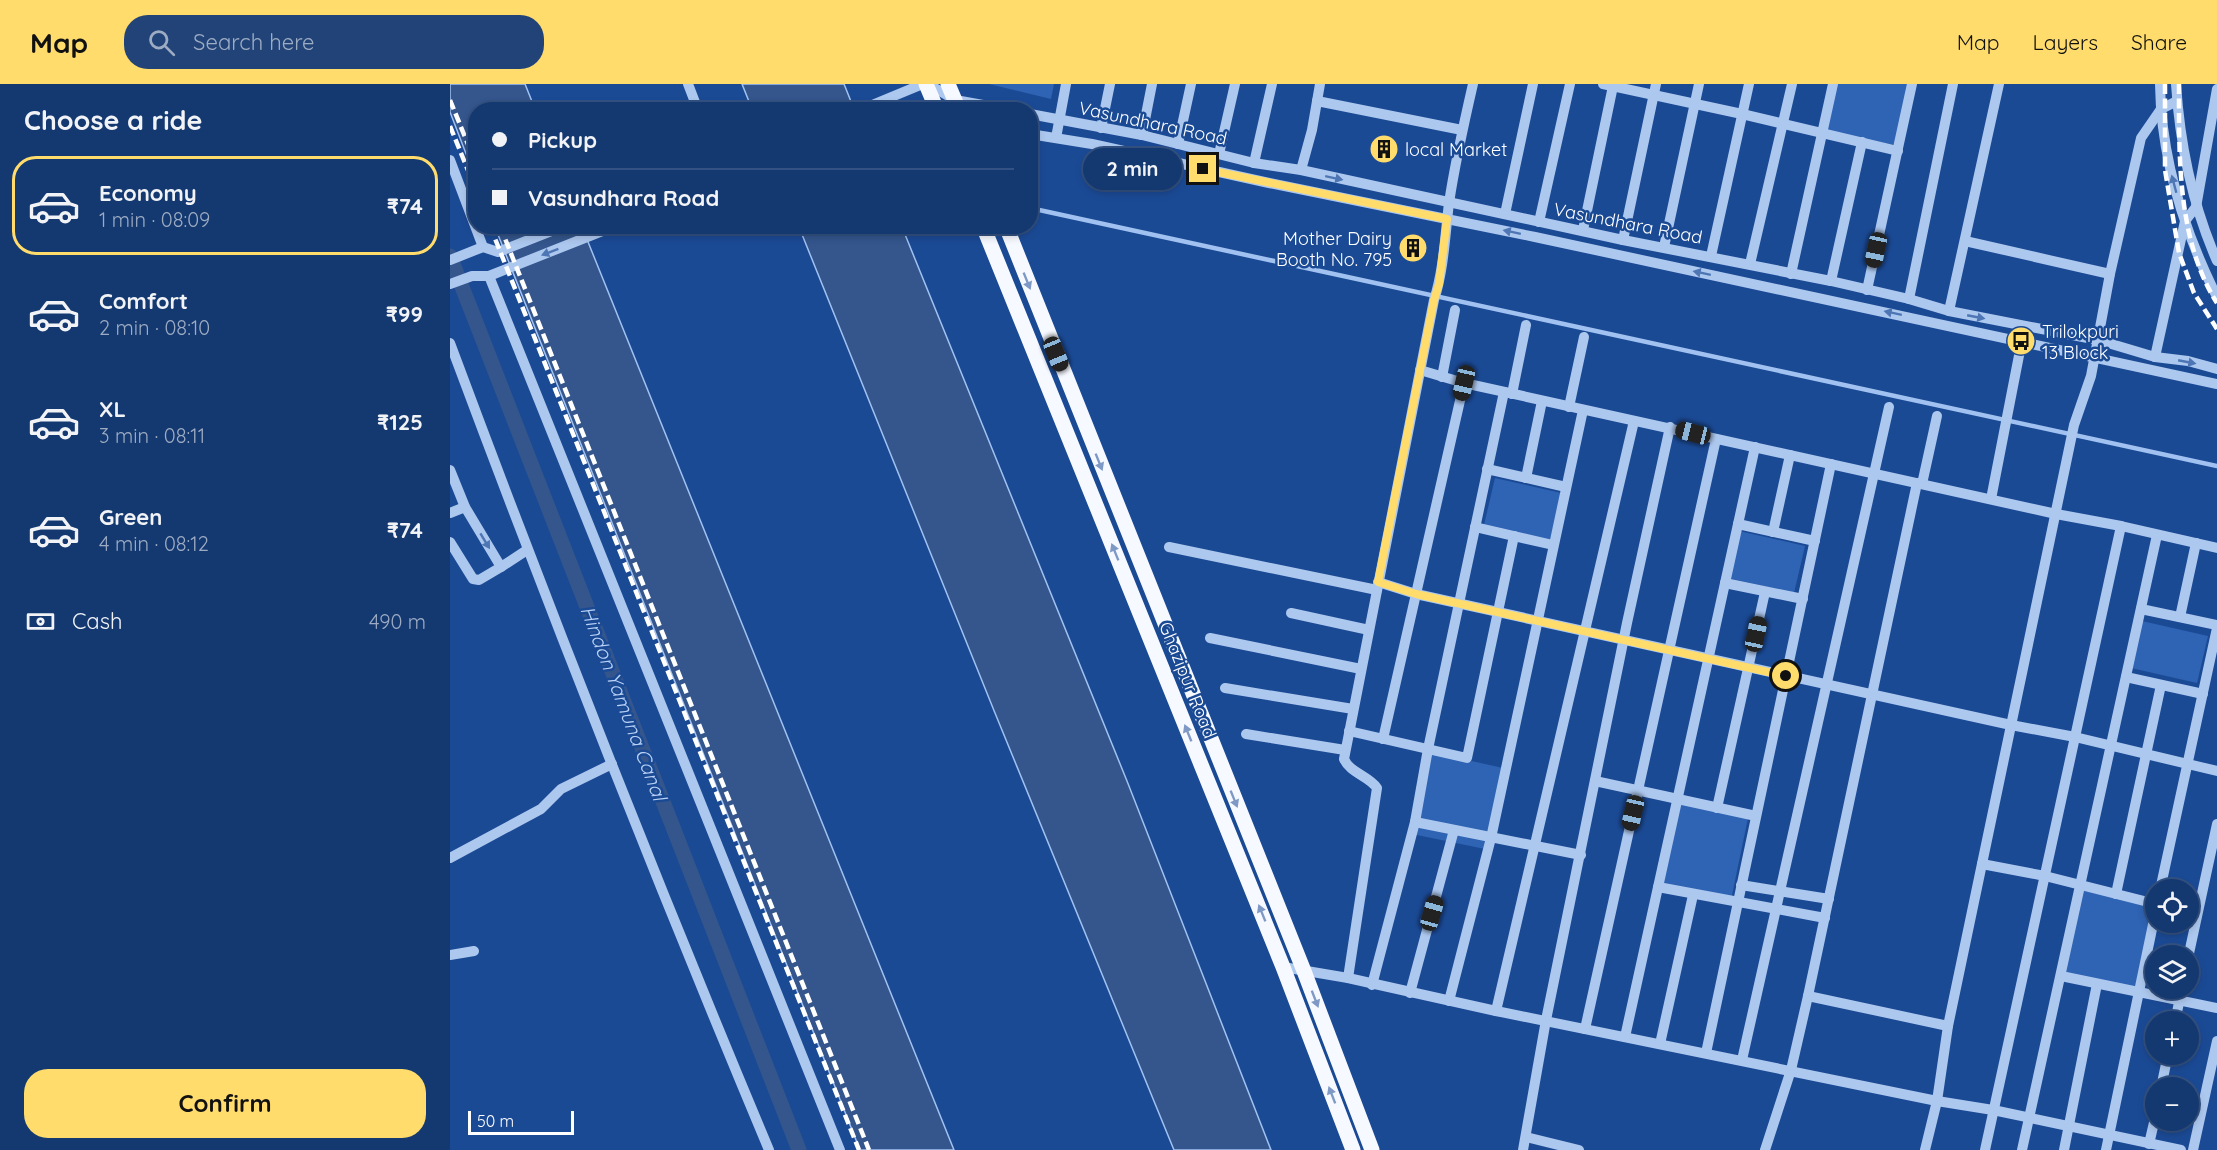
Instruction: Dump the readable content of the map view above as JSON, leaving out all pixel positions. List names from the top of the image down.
{
  "streets": {
    "main road": ["Ghazipur Road"],
    "street": ["Vasundhara Road"]
  },
  "water": ["Hindon Yamuna Canal"],
  "places": {
    "building": ["local Market", "Mother Dairy Booth No. 795"],
    "bus stop": ["Trilokpuri 13 Block"]
  },
  "scale_bar": "50 m",
  "page": {
    "header": "Map",
    "search": "Search here",
    "nav": ["Map", "Layers", "Share"],
    "heading": "Choose a ride",
    "banner": ["Pickup", "Vasundhara Road"],
    "bubble": "2 min",
    "list": [
      {
        "name": "Economy",
        "note": "1 min · 08:09",
        "value": "₹74"
      },
      {
        "name": "Comfort",
        "note": "2 min · 08:10",
        "value": "₹99"
      },
      {
        "name": "XL",
        "note": "3 min · 08:11",
        "value": "₹125"
      },
      {
        "name": "Green",
        "note": "4 min · 08:12",
        "value": "₹74"
      }
    ],
    "pay": ["Cash", "490 m"],
    "map_buttons": ["+", "−"],
    "buttons": "Confirm",
    "scale": "50 m"
  }
}
